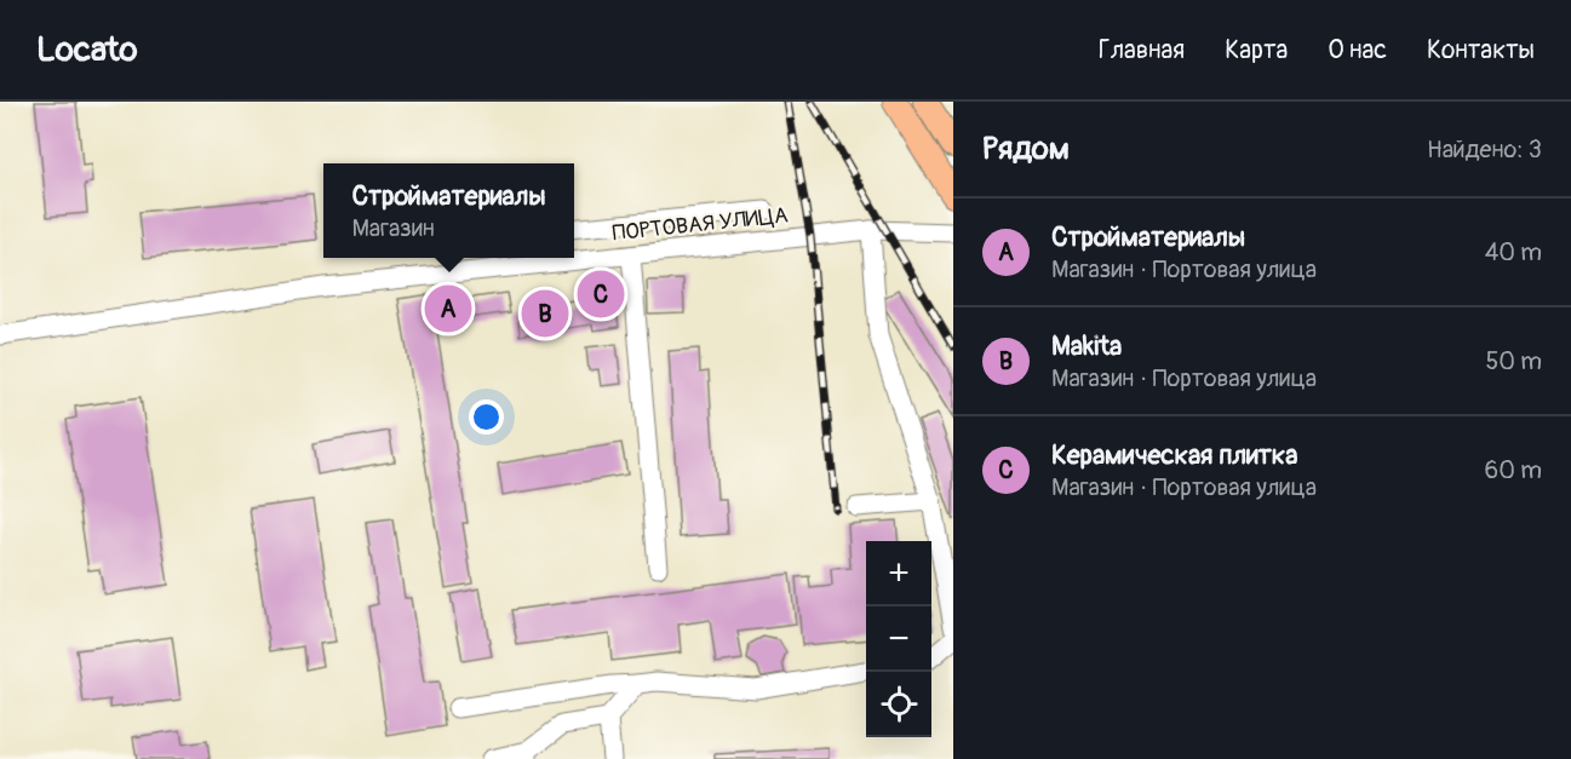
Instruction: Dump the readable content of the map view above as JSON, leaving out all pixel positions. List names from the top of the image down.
{
  "streets": {
    "street": ["ПОРТОВАЯ УЛИЦА"]
  },
  "page": {
    "header": "Locato",
    "nav": [
      "Главная",
      "Карта",
      "О нас",
      "Контакты"
    ],
    "heading": ["Рядом", "Найдено: 3"],
    "popup": ["Стройматериалы", "Магазин"],
    "list": [
      {
        "mark": "A",
        "name": "Стройматериалы",
        "note": "Магазин · Портовая улица",
        "value": "40 m"
      },
      {
        "mark": "B",
        "name": "Makita",
        "note": "Магазин · Портовая улица",
        "value": "50 m"
      },
      {
        "mark": "C",
        "name": "Керамическая плитка",
        "note": "Магазин · Портовая улица",
        "value": "60 m"
      }
    ],
    "pins": ["C", "A", "B"],
    "map_buttons": ["+", "−"]
  }
}
